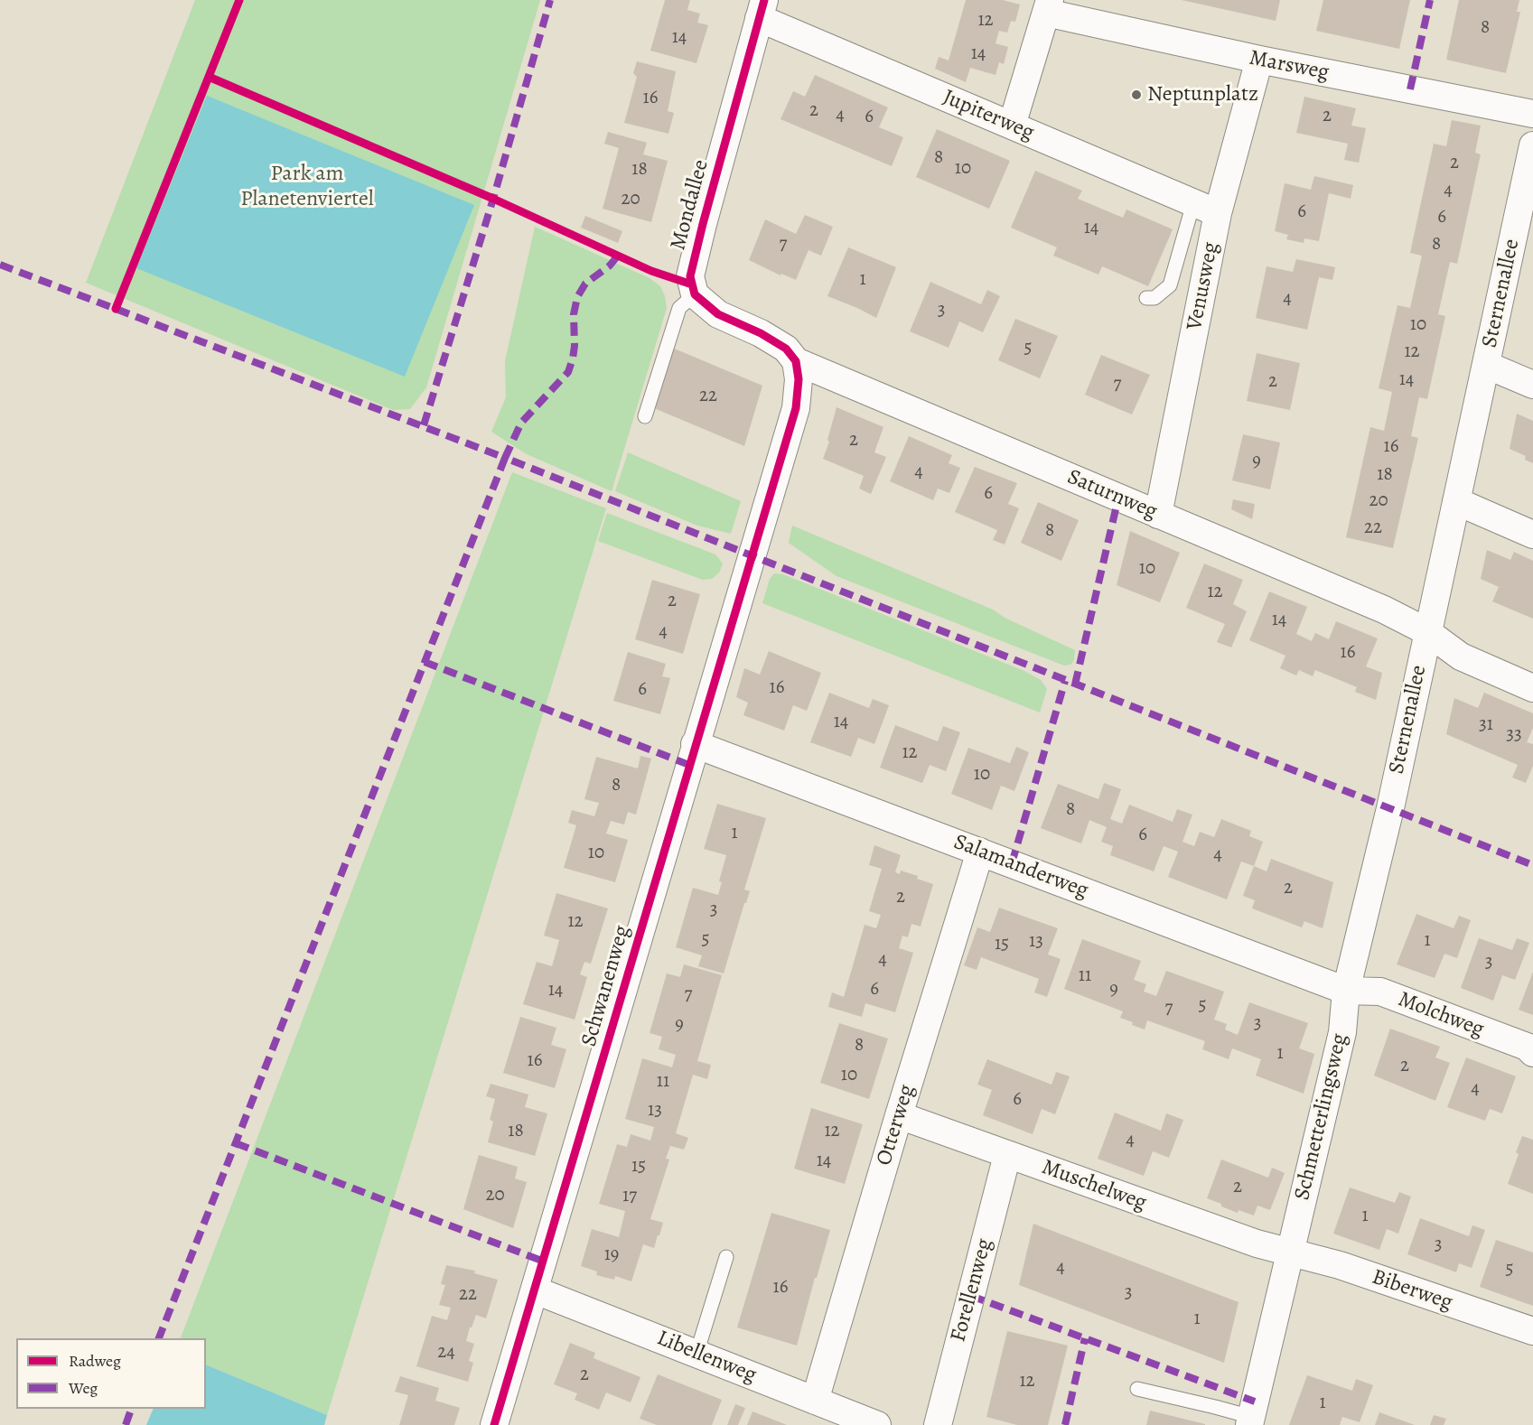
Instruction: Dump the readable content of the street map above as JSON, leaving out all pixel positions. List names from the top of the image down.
{
  "streets": {
    "street": [
      "Marsweg",
      "Jupiterweg",
      "Mondallee",
      "Venusweg",
      "Sternenallee",
      "Saturnweg",
      "Salamanderweg",
      "Schwanenweg",
      "Molchweg",
      "Schmetterlingsweg",
      "Otterweg",
      "Muschelweg",
      "Forellenweg",
      "Biberweg",
      "Libellenweg"
    ]
  },
  "crossings": [
    ["Marsweg", "Venusweg"],
    ["Jupiterweg", "Mondallee"],
    ["Jupiterweg", "Venusweg"],
    ["Venusweg", "Saturnweg"],
    ["Sternenallee", "Saturnweg"],
    ["Sternenallee", "Schmetterlingsweg"],
    ["Saturnweg", "Schwanenweg"],
    ["Salamanderweg", "Schwanenweg"],
    ["Salamanderweg", "Molchweg"],
    ["Salamanderweg", "Schmetterlingsweg"],
    ["Salamanderweg", "Otterweg"],
    ["Schwanenweg", "Libellenweg"],
    ["Molchweg", "Schmetterlingsweg"],
    ["Schmetterlingsweg", "Muschelweg"],
    ["Schmetterlingsweg", "Biberweg"],
    ["Otterweg", "Muschelweg"],
    ["Otterweg", "Libellenweg"],
    ["Muschelweg", "Forellenweg"],
    ["Muschelweg", "Biberweg"]
  ],
  "parks": ["Park am Planetenviertel"],
  "places": ["Neptunplatz"],
  "house_numbers": [
    "12",
    "8",
    "14",
    "14",
    "16",
    "2",
    "4",
    "2",
    "6",
    "8",
    "2",
    "10",
    "18",
    "4",
    "20",
    "6",
    "6",
    "14",
    "7",
    "8",
    "1",
    "4",
    "3",
    "10",
    "5",
    "12",
    "14",
    "2",
    "7",
    "22",
    "2",
    "16",
    "9",
    "4",
    "18",
    "6",
    "20",
    "22",
    "8",
    "10",
    "12",
    "2",
    "14",
    "4",
    "16",
    "16",
    "6",
    "14",
    "31",
    "33",
    "12",
    "10",
    "8",
    "8",
    "1",
    "6",
    "10",
    "4",
    "2",
    "2",
    "3",
    "12",
    "5",
    "1",
    "13",
    "15",
    "4",
    "3",
    "11",
    "6",
    "9",
    "14",
    "7",
    "5",
    "7",
    "3",
    "9",
    "8",
    "1",
    "16",
    "2",
    "10",
    "11",
    "4",
    "6",
    "13",
    "18",
    "12",
    "4",
    "14",
    "15",
    "2",
    "20",
    "17",
    "1",
    "3",
    "19",
    "4",
    "5",
    "16",
    "3",
    "22",
    "1",
    "24",
    "2",
    "12",
    "1"
  ],
  "legend": ["Radweg", "Weg"]
}
